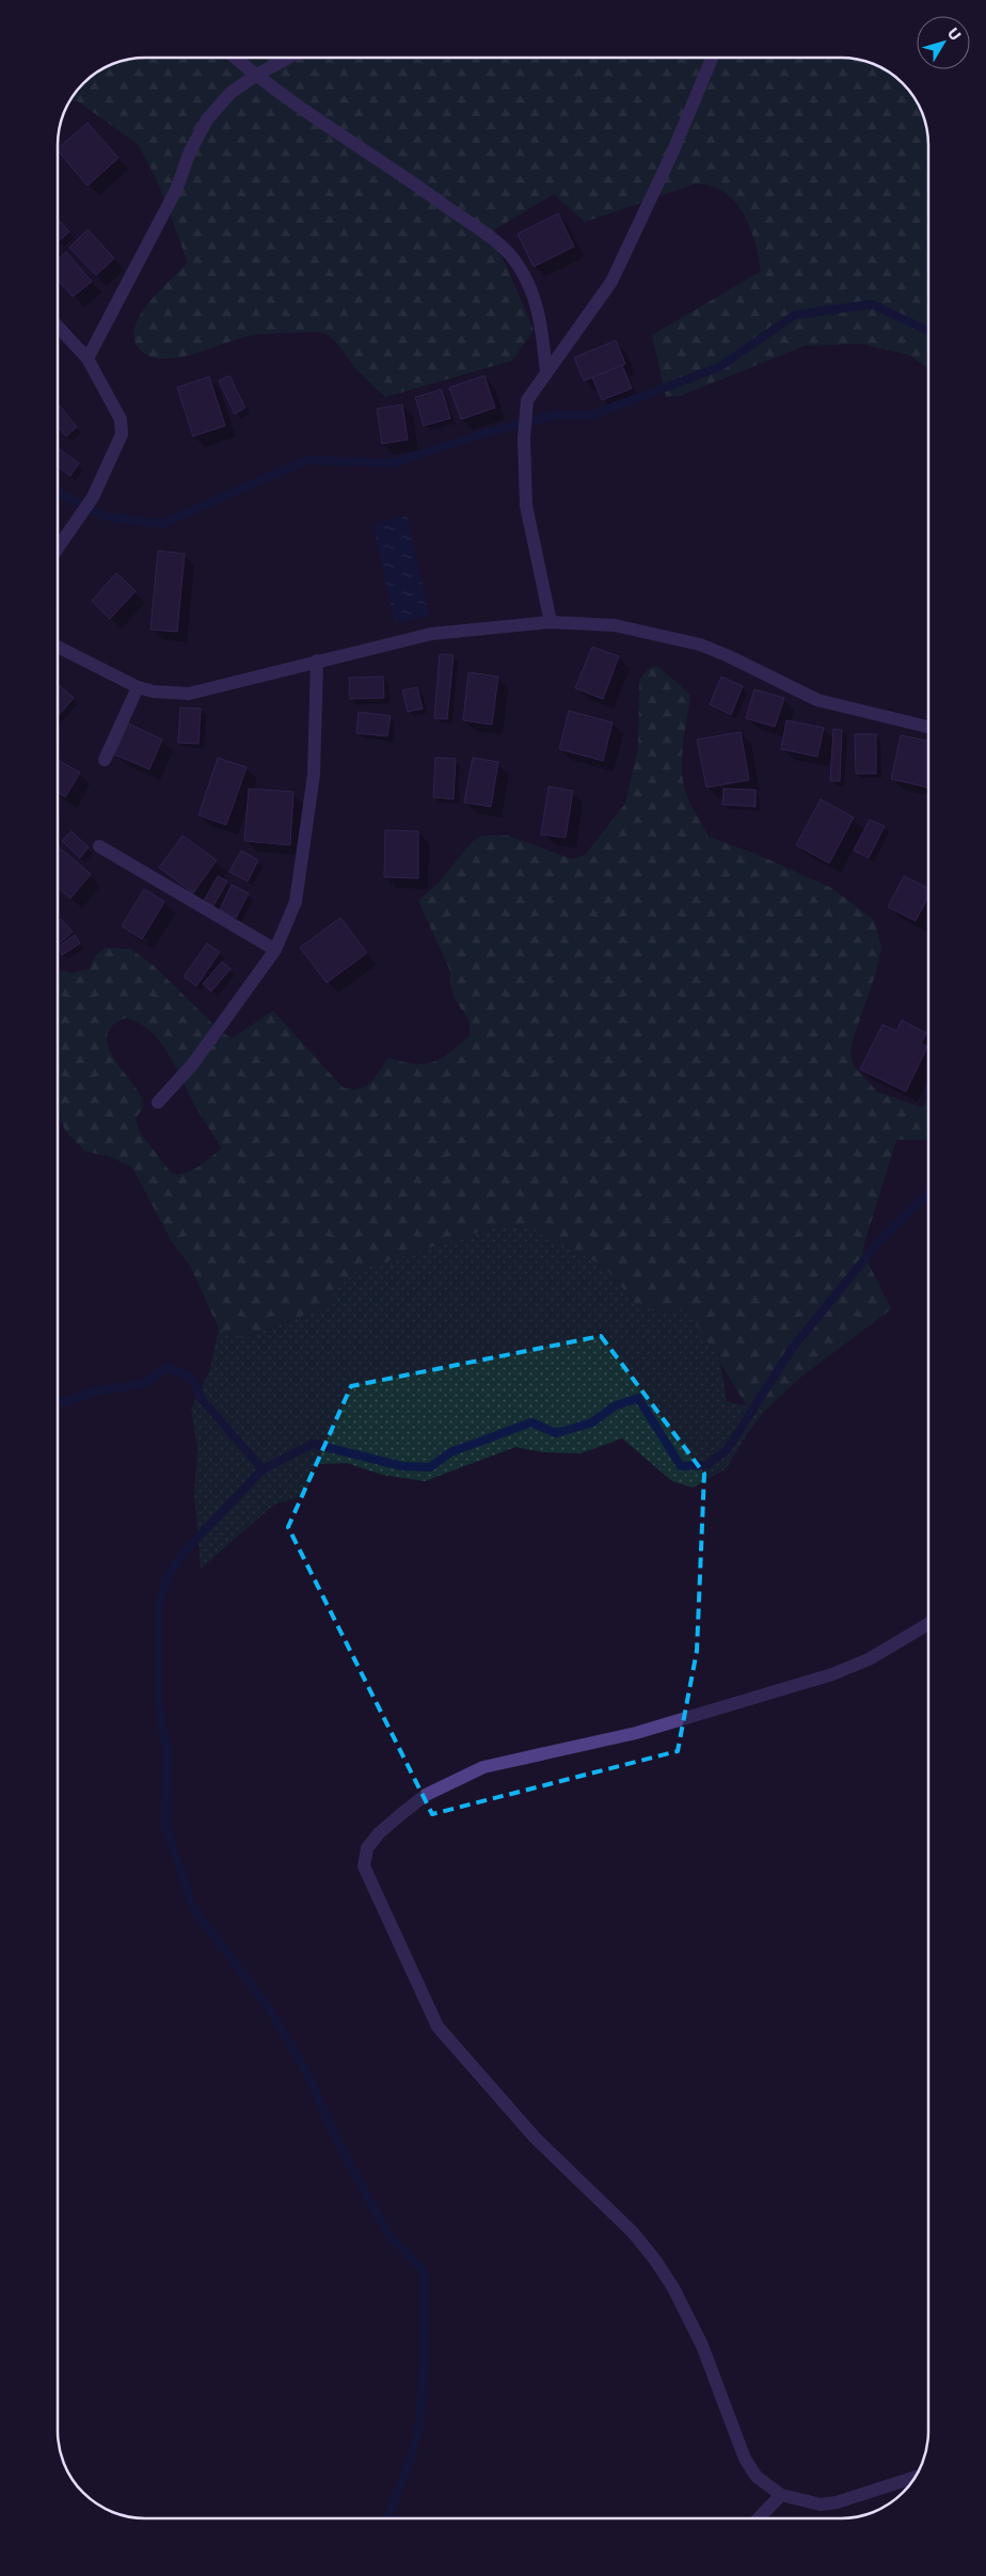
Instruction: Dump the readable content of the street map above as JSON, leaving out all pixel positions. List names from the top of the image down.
{
  "north": "top right"
}
